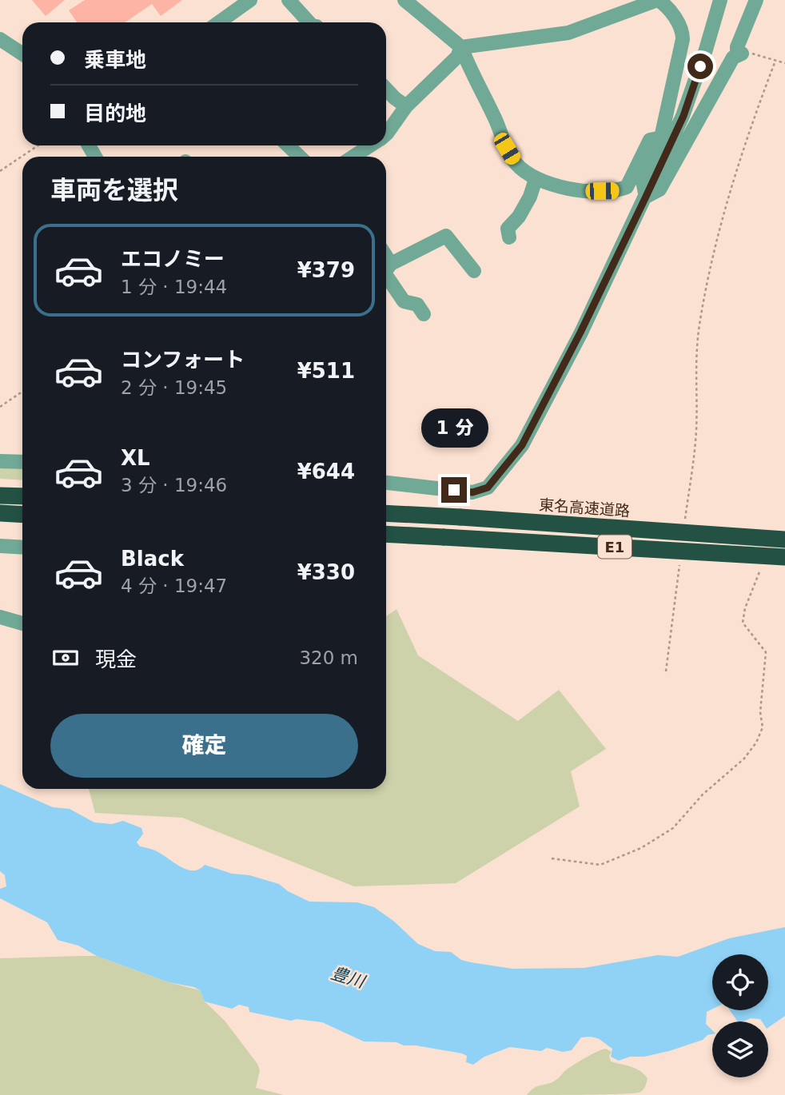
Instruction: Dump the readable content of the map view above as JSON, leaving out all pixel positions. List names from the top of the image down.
{
  "streets": {
    "highway": ["東名高速道路", "E1"]
  },
  "water": ["豊川"],
  "page": {
    "banner": ["乗車地", "目的地"],
    "heading": "車両を選択",
    "list": [
      {
        "name": "エコノミー",
        "note": "1 分 · 19:44",
        "value": "¥379"
      },
      {
        "name": "コンフォート",
        "note": "2 分 · 19:45",
        "value": "¥511"
      },
      {
        "name": "XL",
        "note": "3 分 · 19:46",
        "value": "¥644"
      },
      {
        "name": "Black",
        "note": "4 分 · 19:47",
        "value": "¥330"
      }
    ],
    "bubble": "1 分",
    "pay": ["現金", "320 m"],
    "buttons": "確定"
  }
}
